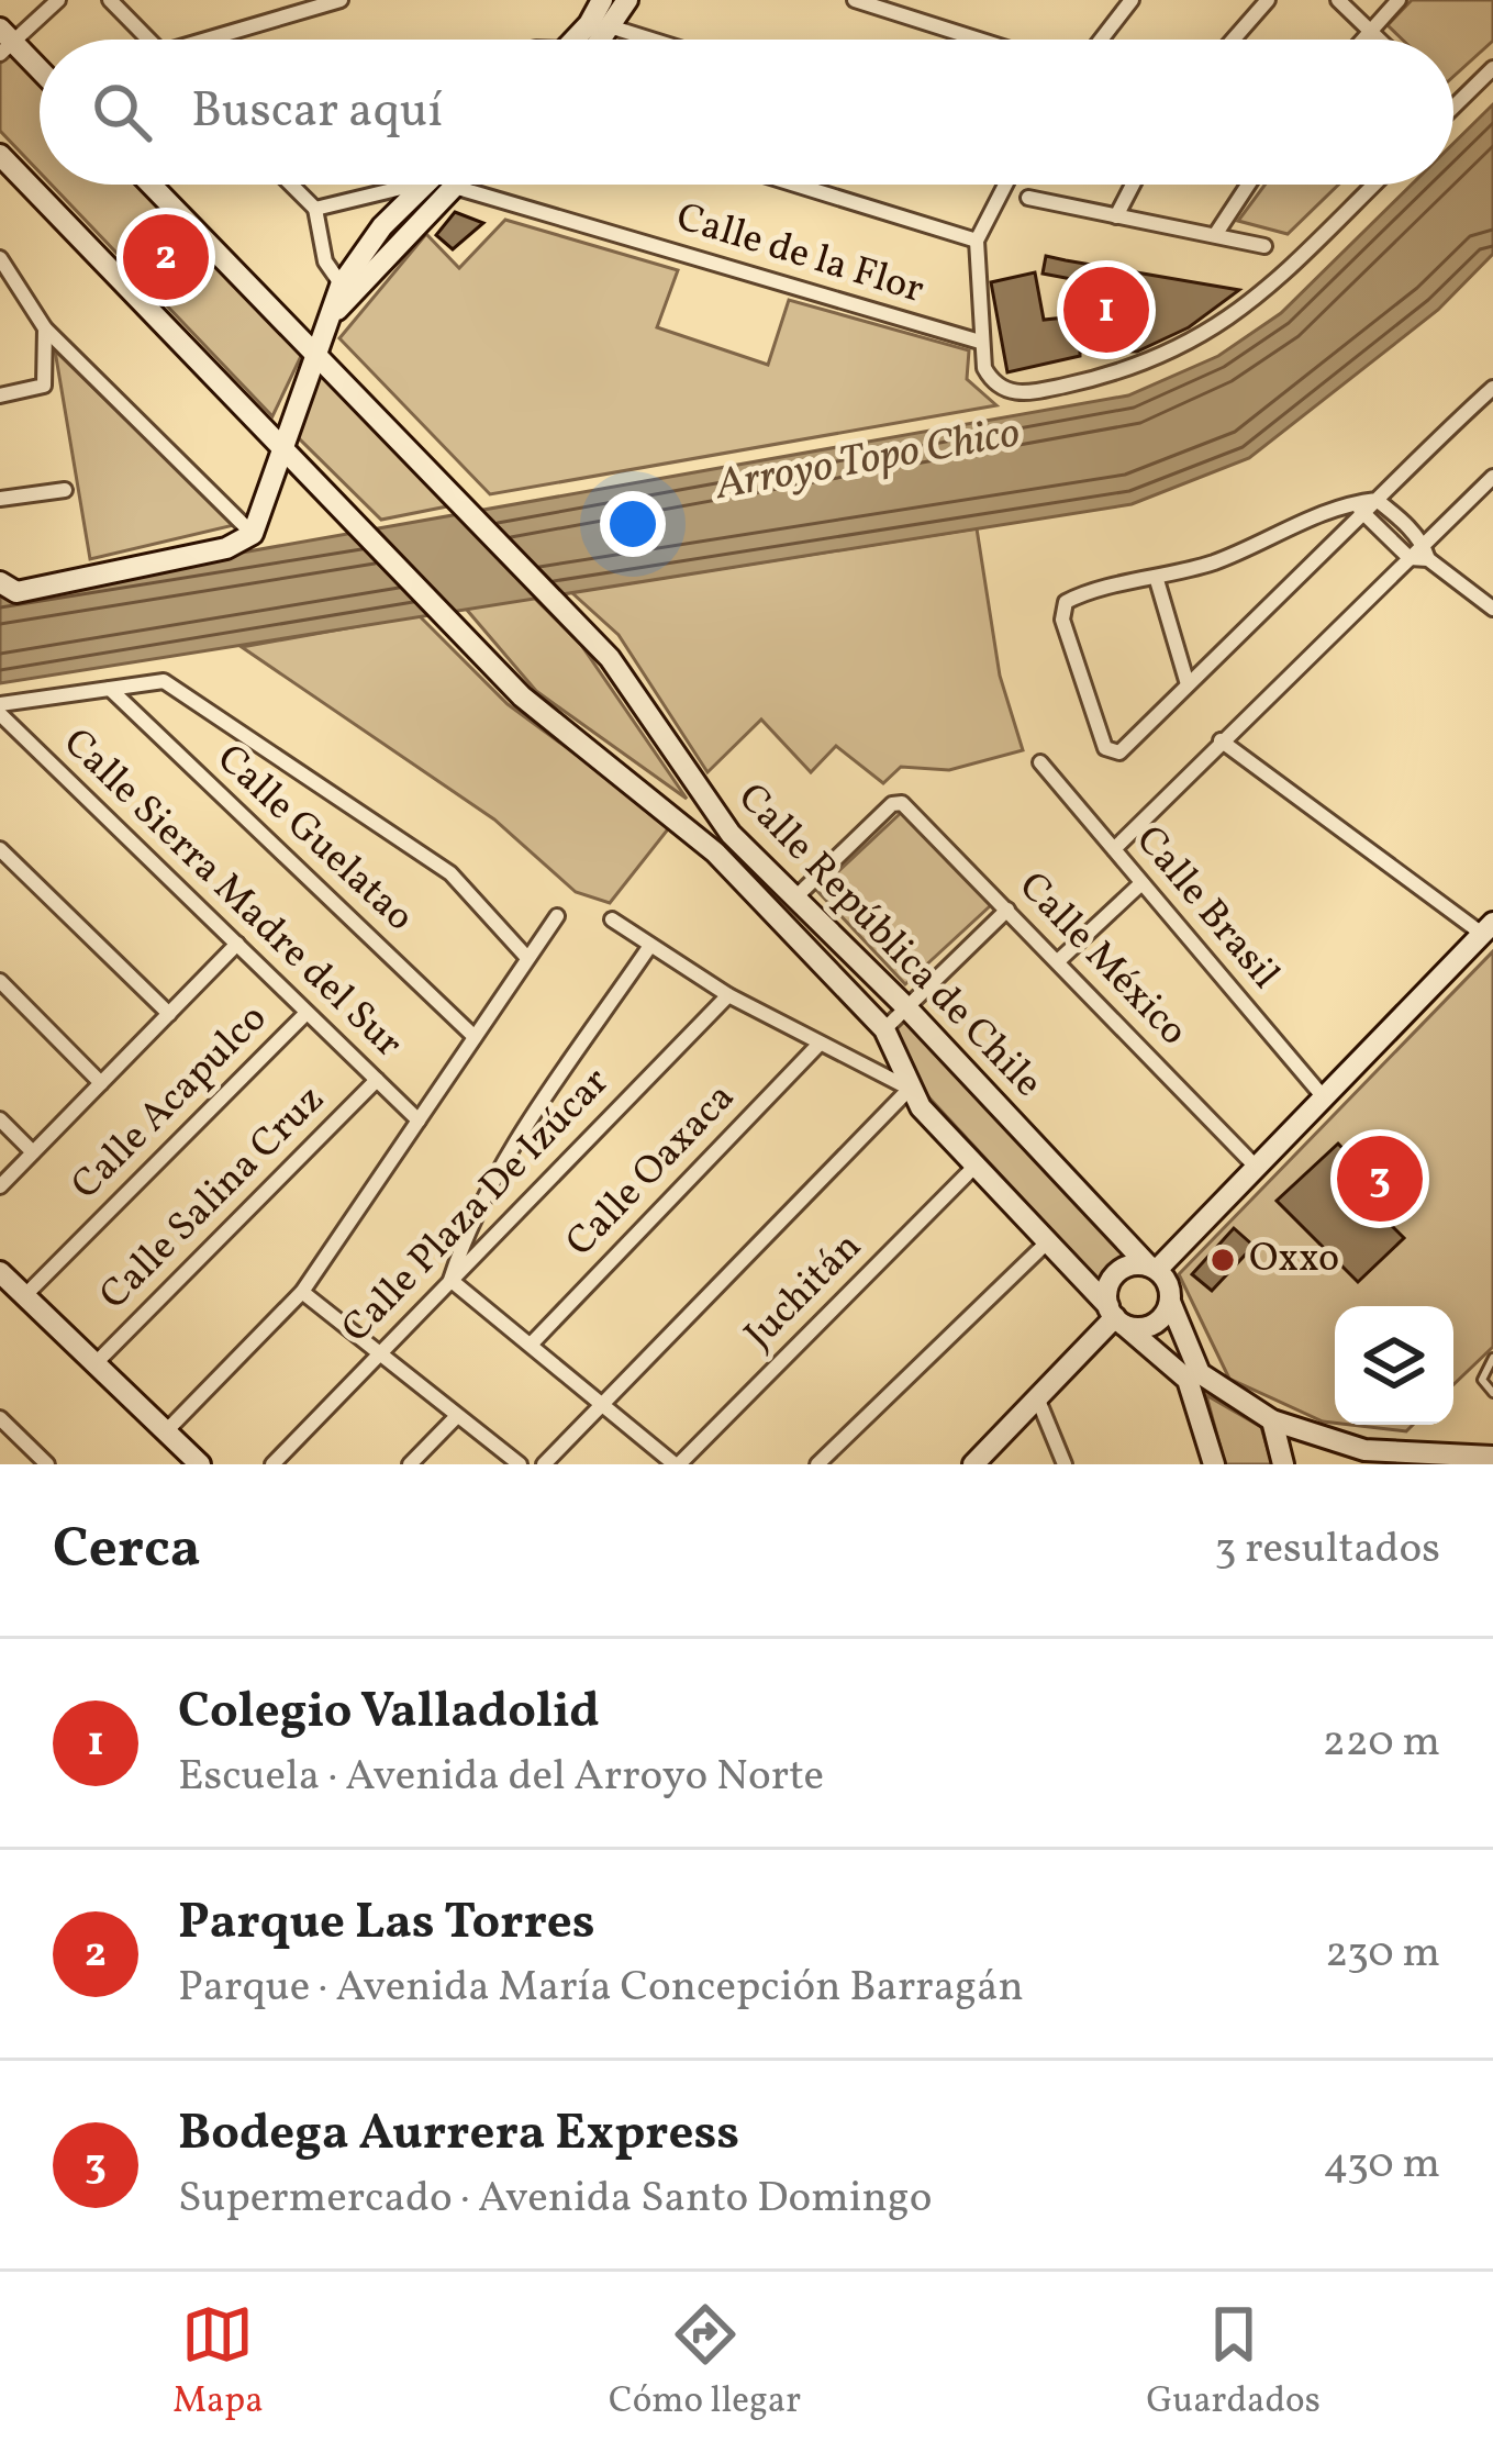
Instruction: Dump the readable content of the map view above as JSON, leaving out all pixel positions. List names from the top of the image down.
{
  "streets": {
    "street": [
      "Calle de la Flor",
      "Calle Guelatao",
      "Calle Sierra Madre del Sur",
      "Calle Brasil",
      "Calle República de Chile",
      "Calle México",
      "Calle Acapulco",
      "Calle Oaxaca",
      "Calle Salina Cruz",
      "Calle Plaza De Izúcar",
      "Juchitán"
    ]
  },
  "crossings": [
    ["Calle Sierra Madre del Sur", "Calle Acapulco"],
    ["Calle Sierra Madre del Sur", "Calle Salina Cruz"],
    ["Calle República de Chile", "Calle México"],
    ["Calle República de Chile", "Juchitán"]
  ],
  "water": ["Arroyo Topo Chico"],
  "places": ["Oxxo"],
  "page": {
    "search": "Buscar aquí",
    "pins": ["2", "1", "3"],
    "heading": ["Cerca", "3 resultados"],
    "list": [
      {
        "mark": "1",
        "name": "Colegio Valladolid",
        "note": "Escuela · Avenida del Arroyo Norte",
        "value": "220 m"
      },
      {
        "mark": "2",
        "name": "Parque Las Torres",
        "note": "Parque · Avenida María Concepción Barragán",
        "value": "230 m"
      },
      {
        "mark": "3",
        "name": "Bodega Aurrera Express",
        "note": "Supermercado · Avenida Santo Domingo",
        "value": "430 m"
      }
    ],
    "nav": ["Mapa", "Cómo llegar", "Guardados"]
  }
}
